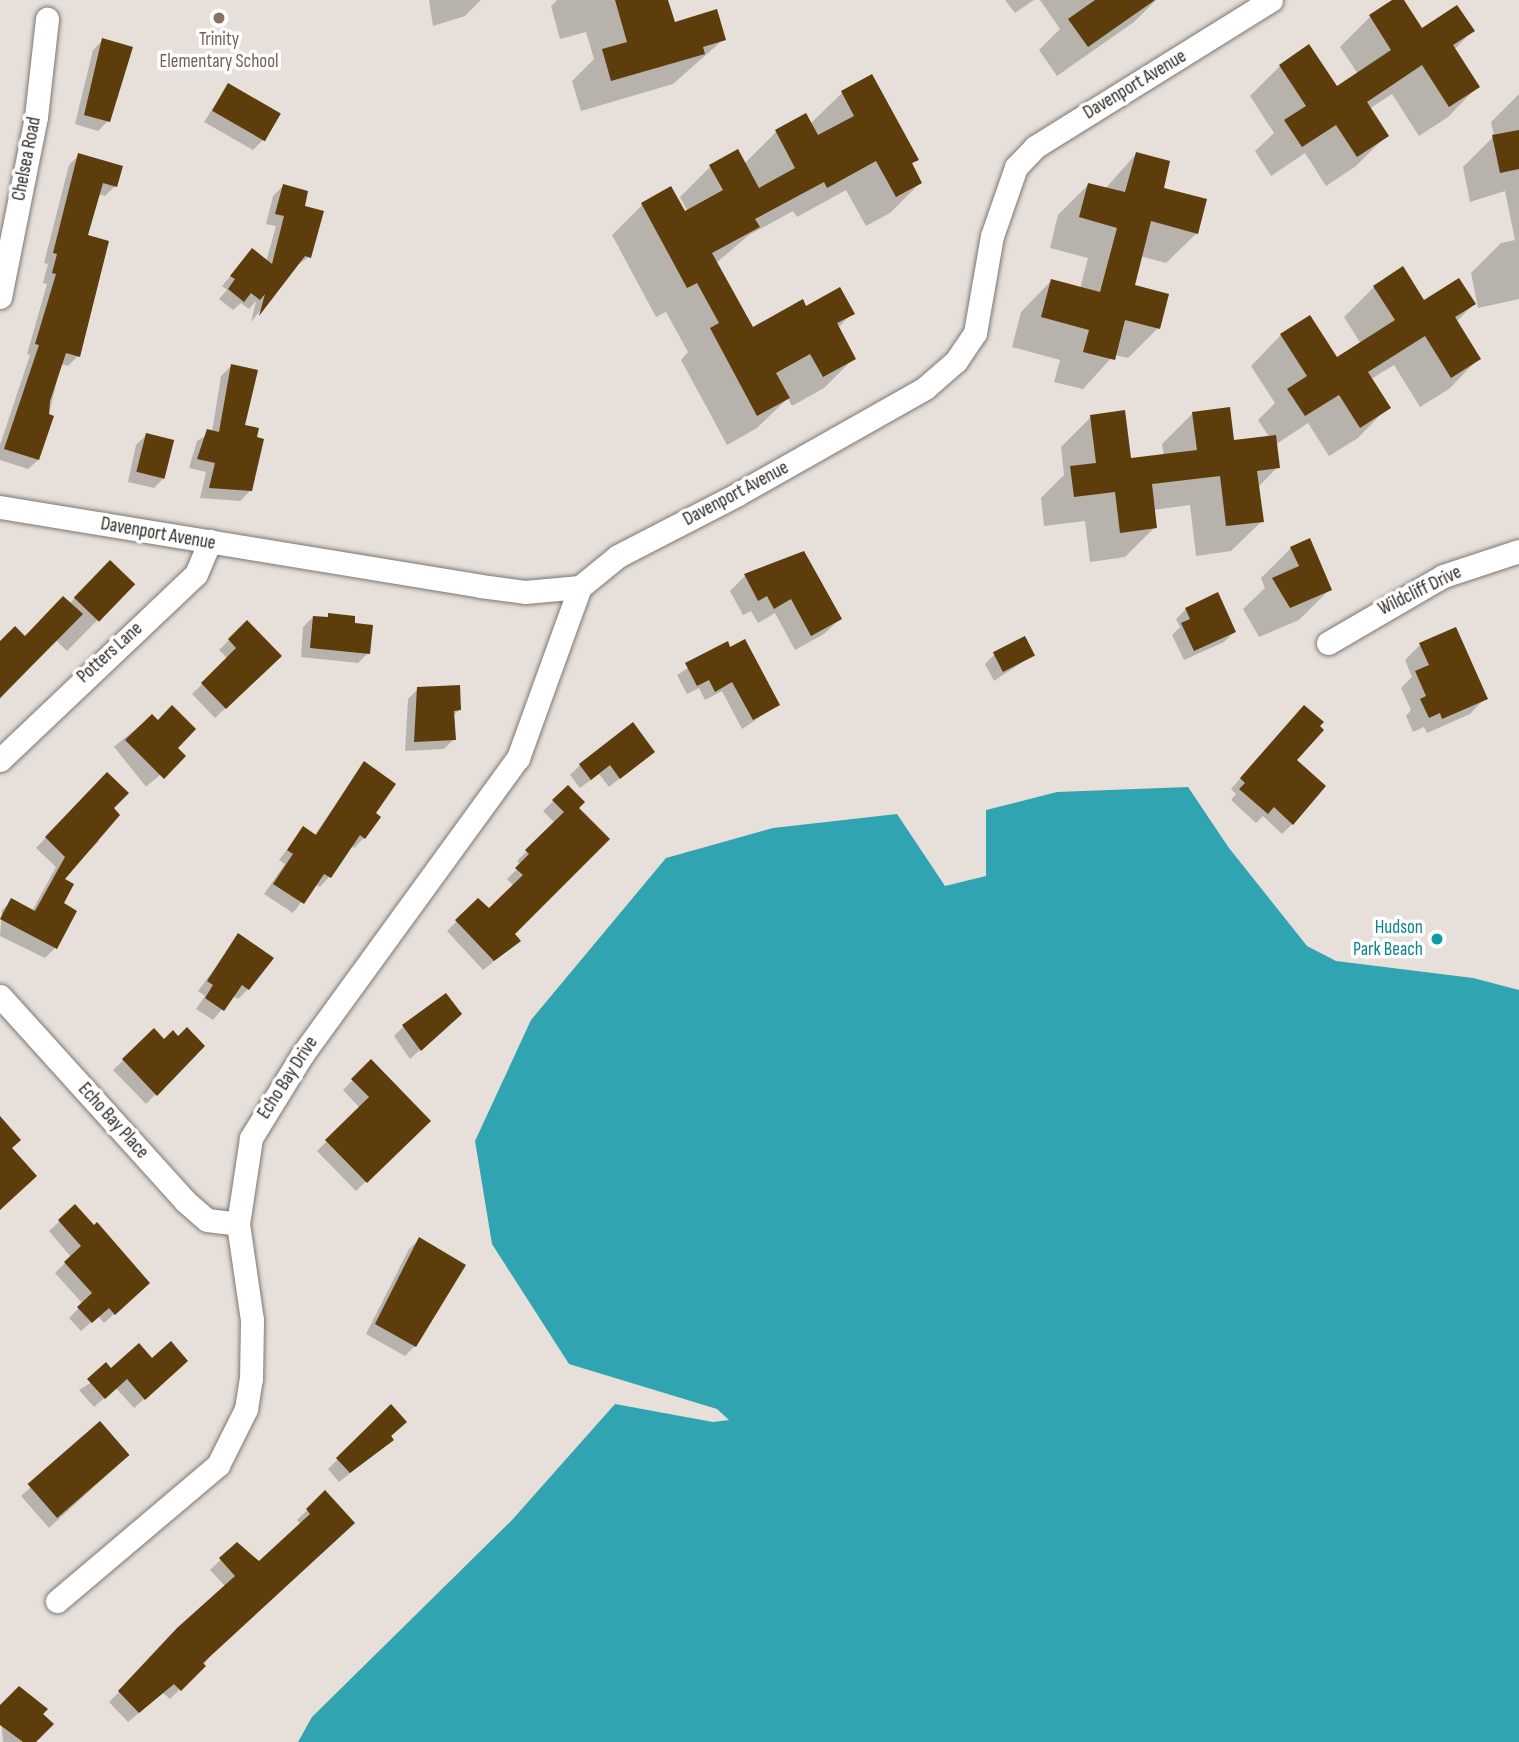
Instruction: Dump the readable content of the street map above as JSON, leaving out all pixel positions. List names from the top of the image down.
{
  "streets": {
    "street": [
      "Davenport Avenue",
      "Chelsea Road",
      "Wildcliff Drive",
      "Potters Lane",
      "Echo Bay Drive",
      "Echo Bay Place"
    ]
  },
  "crossings": [
    ["Davenport Avenue", "Potters Lane"],
    ["Davenport Avenue", "Echo Bay Drive"],
    ["Echo Bay Drive", "Echo Bay Place"]
  ],
  "places": ["Trinity Elementary School", "Hudson Park Beach"]
}
